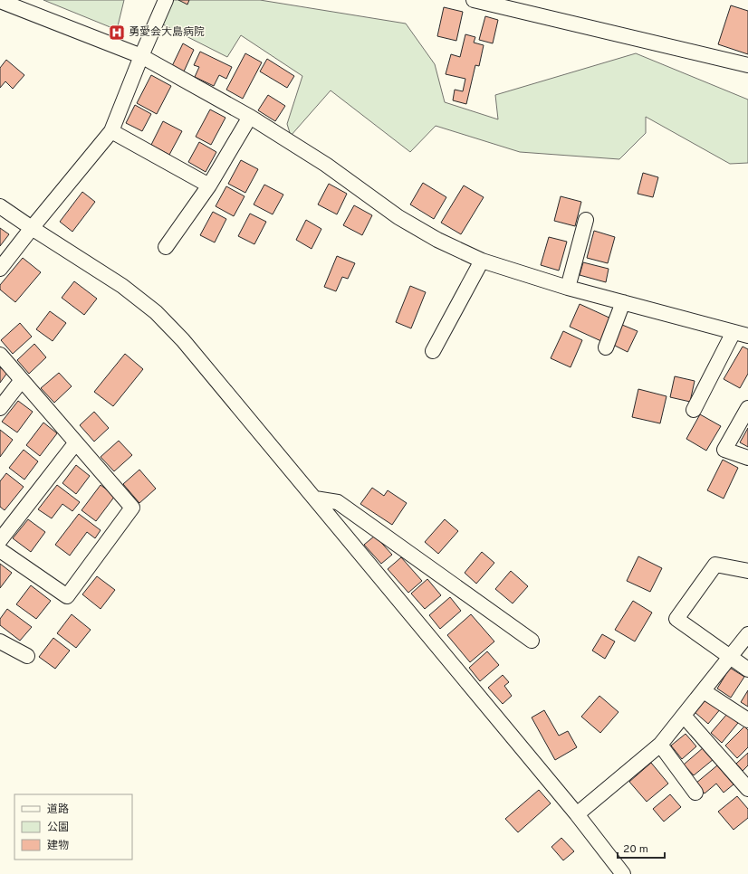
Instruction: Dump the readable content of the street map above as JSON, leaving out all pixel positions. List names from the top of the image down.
{
  "places": {
    "hospital": ["勇愛会大島病院"]
  },
  "legend": ["道路", "公園", "建物"],
  "scale_bar": "20 m"
}
